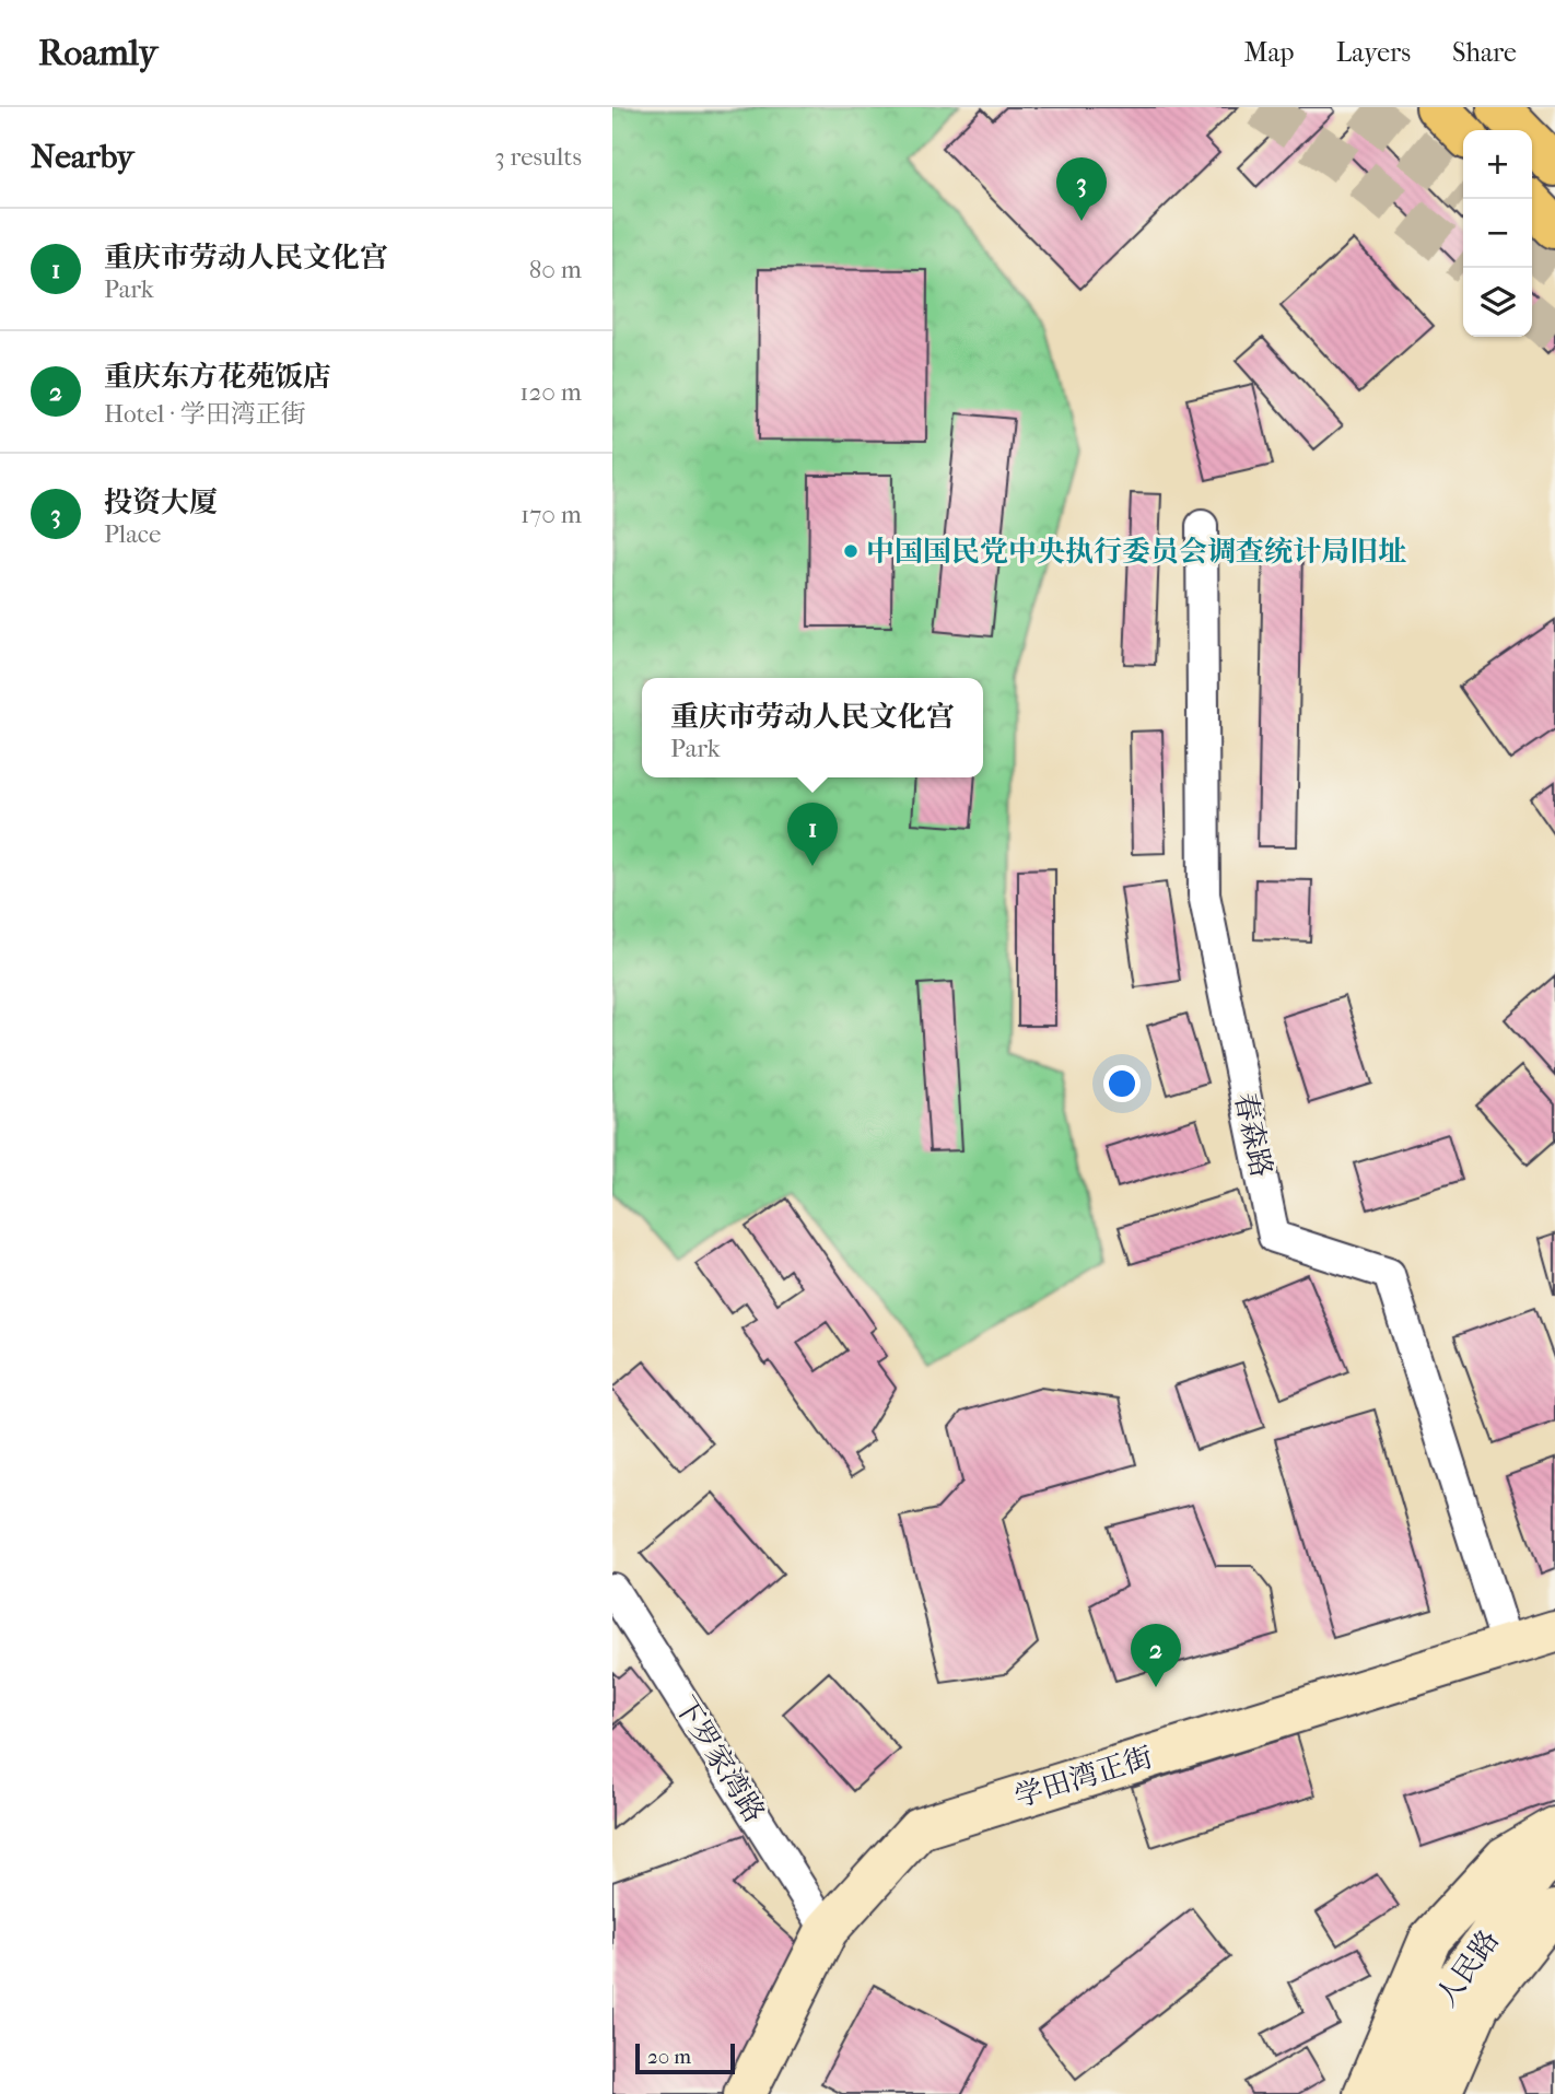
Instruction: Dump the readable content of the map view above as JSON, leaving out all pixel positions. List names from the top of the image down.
{
  "streets": {
    "street": [
      "春森路",
      "下罗家湾路",
      "学田湾正街",
      "人民路"
    ]
  },
  "crossings": [
    ["春森路", "学田湾正街"],
    ["下罗家湾路", "学田湾正街"]
  ],
  "places": ["中国国民党中央执行委员会调查统计局旧址"],
  "scale_bar": "20 m",
  "page": {
    "header": "Roamly",
    "nav": ["Map", "Layers", "Share"],
    "heading": ["Nearby", "3 results"],
    "map_buttons": ["+", "−"],
    "pins": ["3", "1", "2"],
    "list": [
      {
        "mark": "1",
        "name": "重庆市劳动人民文化宫",
        "note": "Park",
        "value": "80 m"
      },
      {
        "mark": "2",
        "name": "重庆东方花苑饭店",
        "note": "Hotel · 学田湾正街",
        "value": "120 m"
      },
      {
        "mark": "3",
        "name": "投资大厦",
        "note": "Place",
        "value": "170 m"
      }
    ],
    "popup": ["重庆市劳动人民文化宫", "Park"],
    "scale": "20 m"
  }
}
